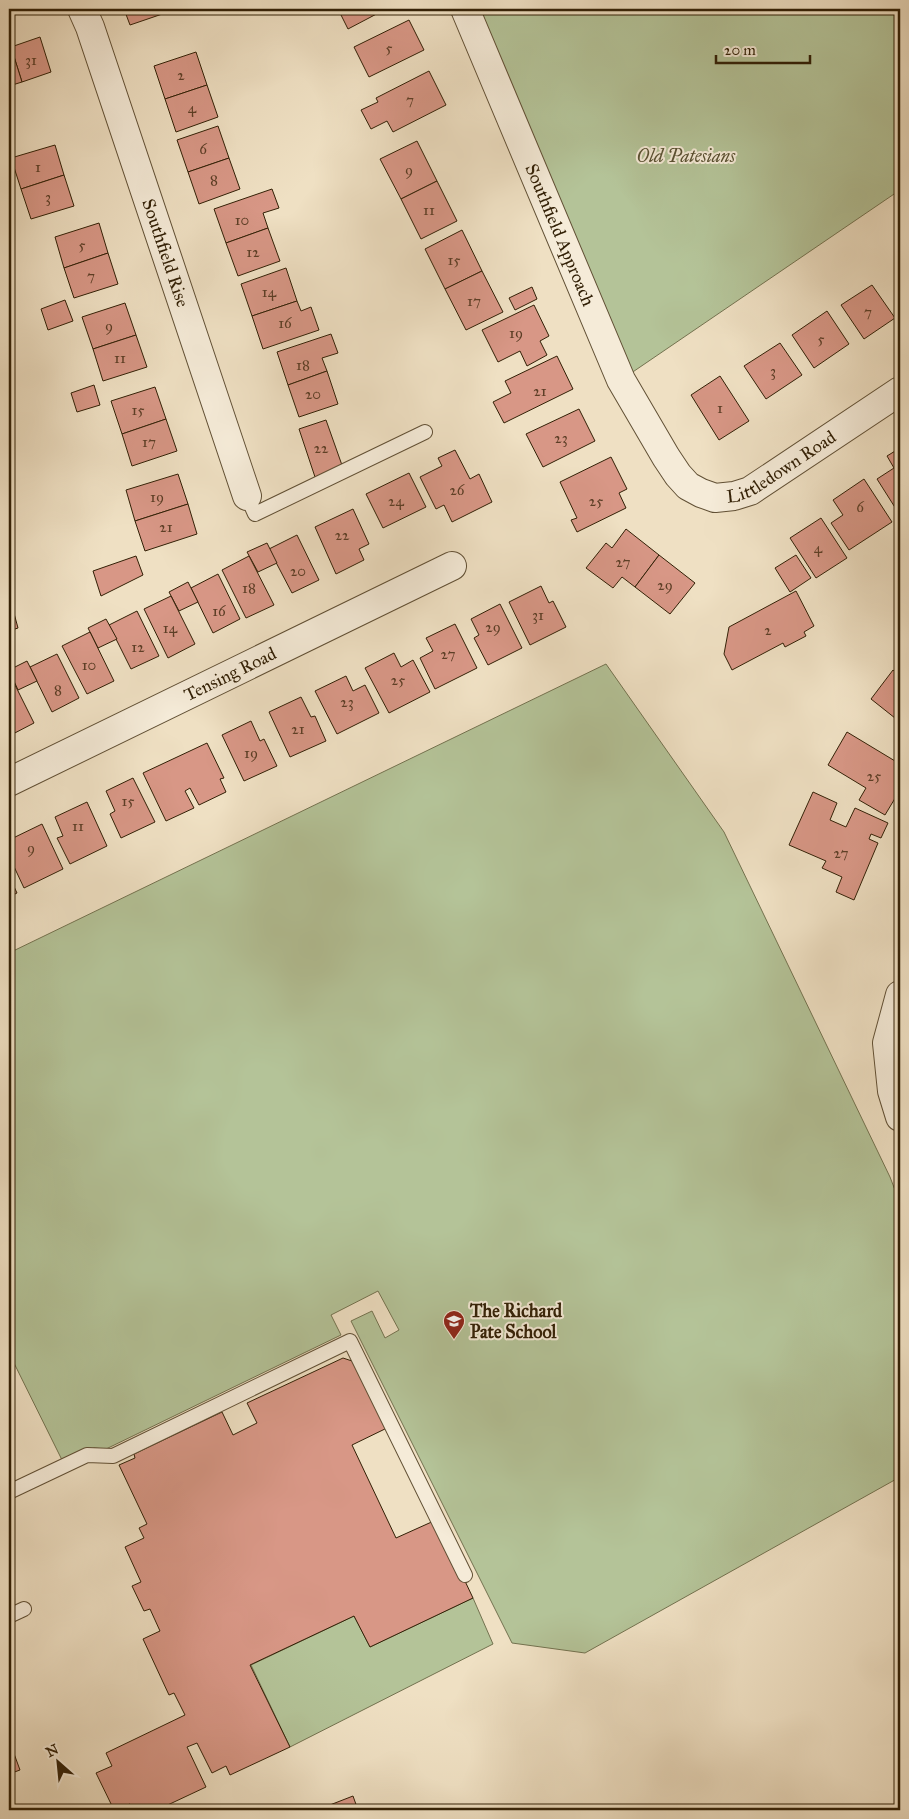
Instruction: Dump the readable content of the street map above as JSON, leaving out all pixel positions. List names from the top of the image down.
{
  "streets": {
    "street": [
      "Southfield Approach",
      "Southfield Rise",
      "Littledown Road",
      "Tensing Road"
    ]
  },
  "crossings": [
    ["Southfield Approach", "Littledown Road"]
  ],
  "parks": ["Old Patesians"],
  "places": {
    "school or university": ["The Richard Pate School"]
  },
  "house_numbers": [
    "5",
    "31",
    "2",
    "7",
    "4",
    "6",
    "1",
    "9",
    "8",
    "3",
    "11",
    "10",
    "5",
    "12",
    "15",
    "7",
    "14",
    "17",
    "7",
    "16",
    "9",
    "19",
    "5",
    "11",
    "18",
    "3",
    "21",
    "20",
    "1",
    "15",
    "23",
    "17",
    "22",
    "26",
    "19",
    "24",
    "25",
    "6",
    "21",
    "22",
    "4",
    "27",
    "20",
    "29",
    "18",
    "16",
    "31",
    "29",
    "14",
    "2",
    "12",
    "27",
    "10",
    "25",
    "8",
    "23",
    "21",
    "19",
    "25",
    "15",
    "11",
    "9",
    "27"
  ],
  "scale_bar": "20 m",
  "north": "top left"
}
